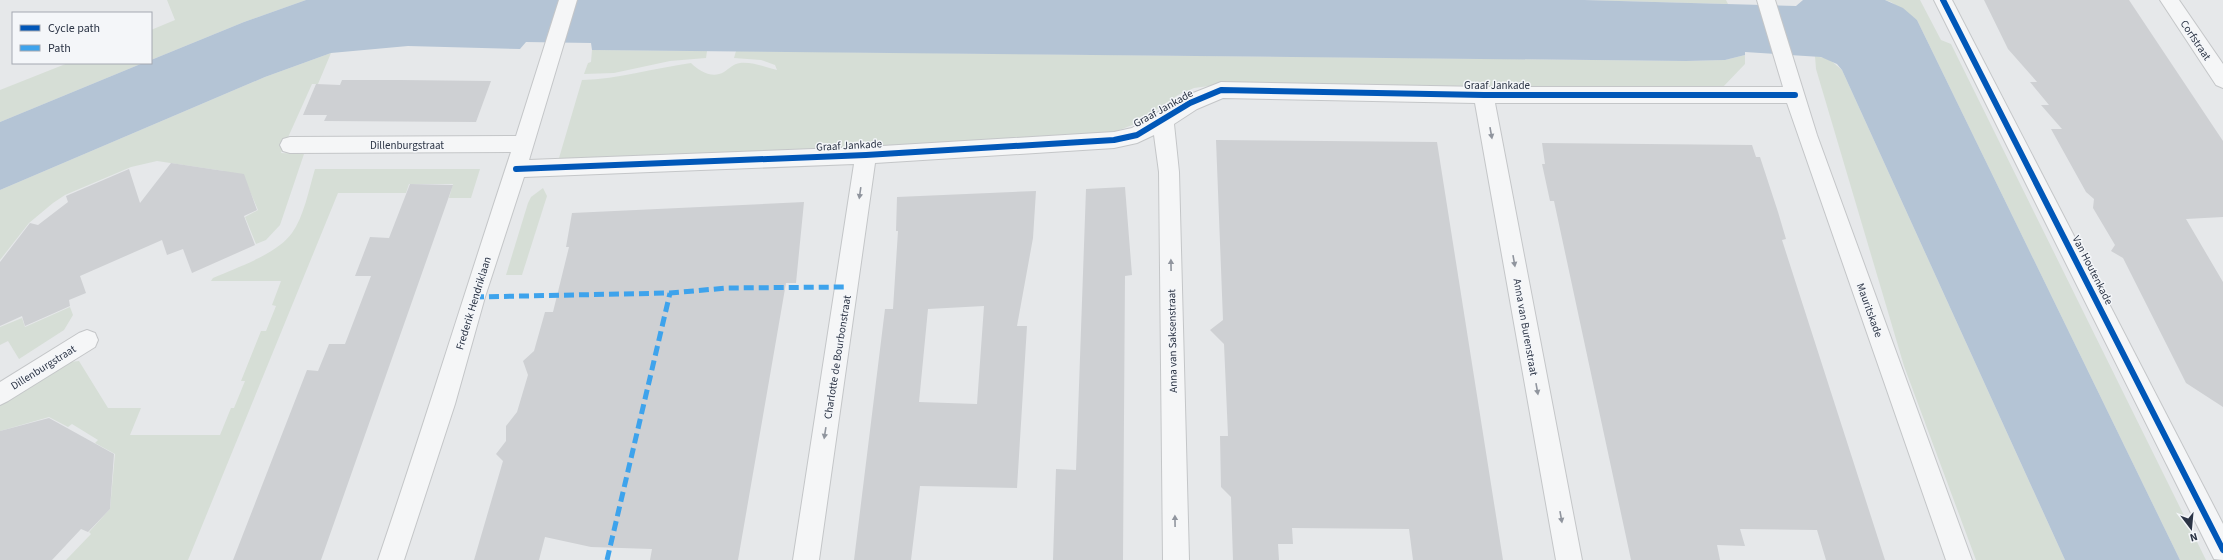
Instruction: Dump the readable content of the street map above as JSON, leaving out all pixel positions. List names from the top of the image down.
{
  "streets": {
    "street": [
      "Corfstraat",
      "Graaf Jankade",
      "Dillenburgstraat",
      "Van Houtenkade",
      "Frederik Hendriklaan",
      "Mauritskade",
      "Anna van Burenstraat",
      "Anna van Saksenstraat",
      "Charlotte de Bourbonstraat"
    ]
  },
  "crossings": [
    ["Graaf Jankade", "Frederik Hendriklaan"],
    ["Graaf Jankade", "Mauritskade"],
    ["Graaf Jankade", "Anna van Burenstraat"],
    ["Graaf Jankade", "Anna van Saksenstraat"],
    ["Graaf Jankade", "Charlotte de Bourbonstraat"],
    ["Dillenburgstraat", "Frederik Hendriklaan"]
  ],
  "one_way": ["Anna van Burenstraat", "Anna van Saksenstraat", "Charlotte de Bourbonstraat"],
  "legend": ["Cycle path", "Path"],
  "north": "bottom"
}
